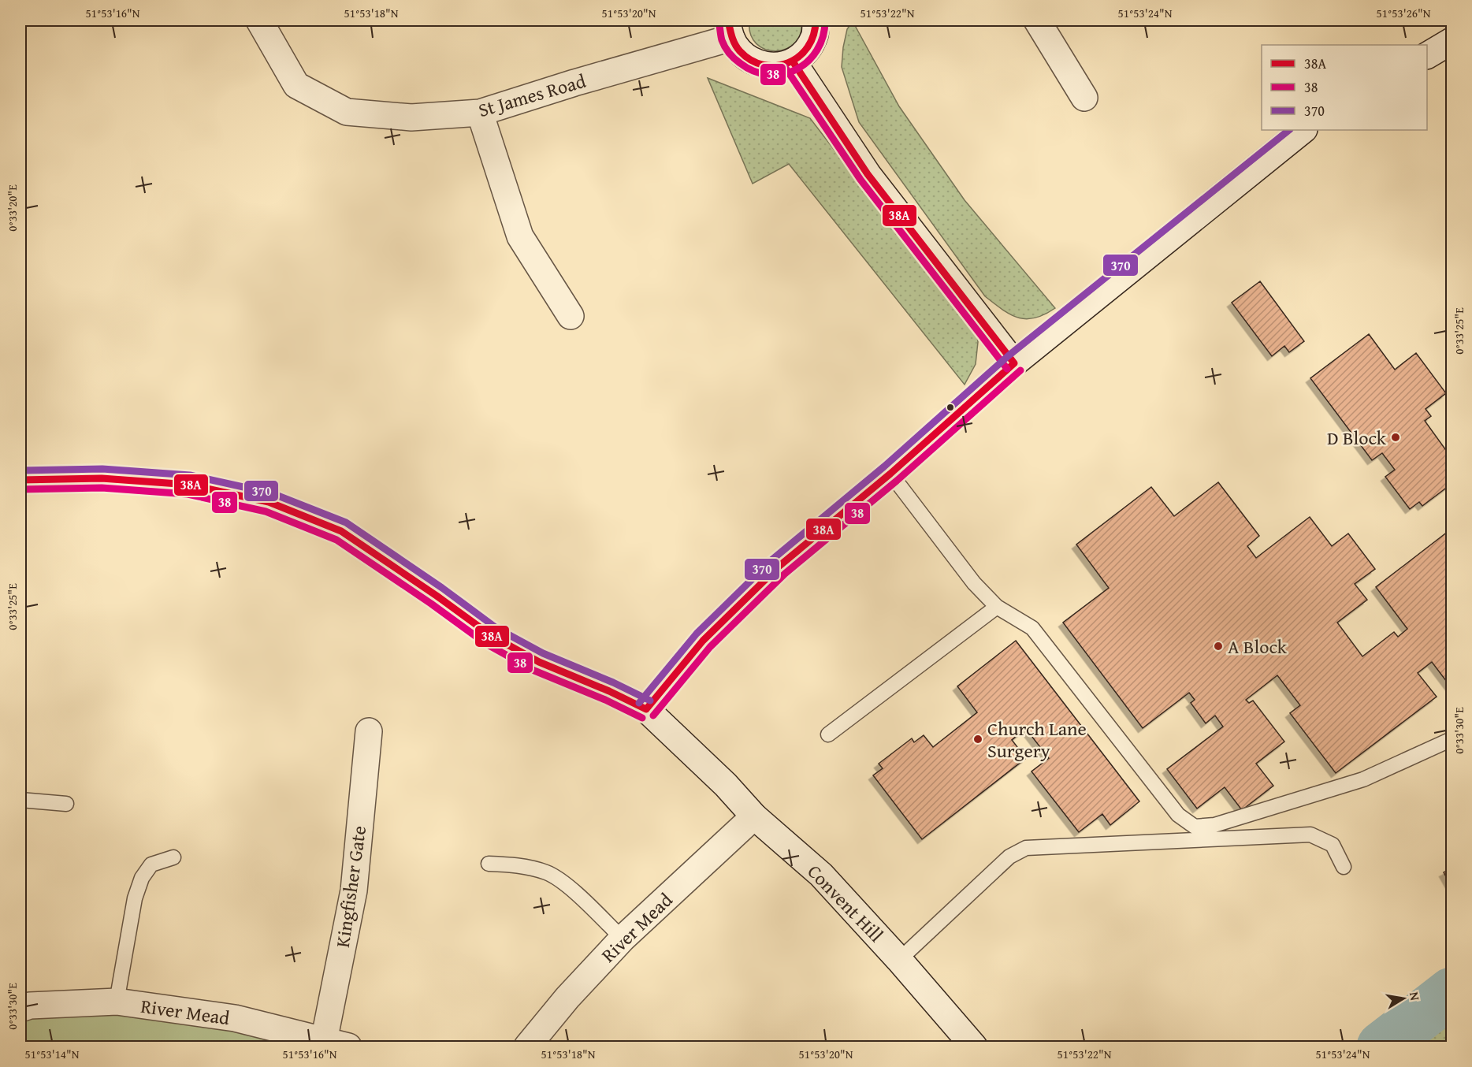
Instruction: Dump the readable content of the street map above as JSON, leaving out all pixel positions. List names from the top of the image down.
{
  "streets": {
    "street": [
      "St James Road",
      "Kingfisher Gate",
      "Convent Hill",
      "River Mead"
    ]
  },
  "crossings": [
    ["Kingfisher Gate", "River Mead"],
    ["Convent Hill", "River Mead"]
  ],
  "places": ["D Block", "A Block", "Church Lane Surgery"],
  "lines": ["transit line 38A", "transit line 38", "transit line 370"],
  "legend": ["38A", "38", "370"],
  "north": "right",
  "coordinates": [
    "51°53'16\"N",
    "51°53'18\"N",
    "51°53'20\"N",
    "51°53'22\"N",
    "51°53'24\"N",
    "51°53'26\"N",
    "0°33'20\"E",
    "0°33'25\"E",
    "0°33'30\"E",
    "51°53'14\"N"
  ]
}
